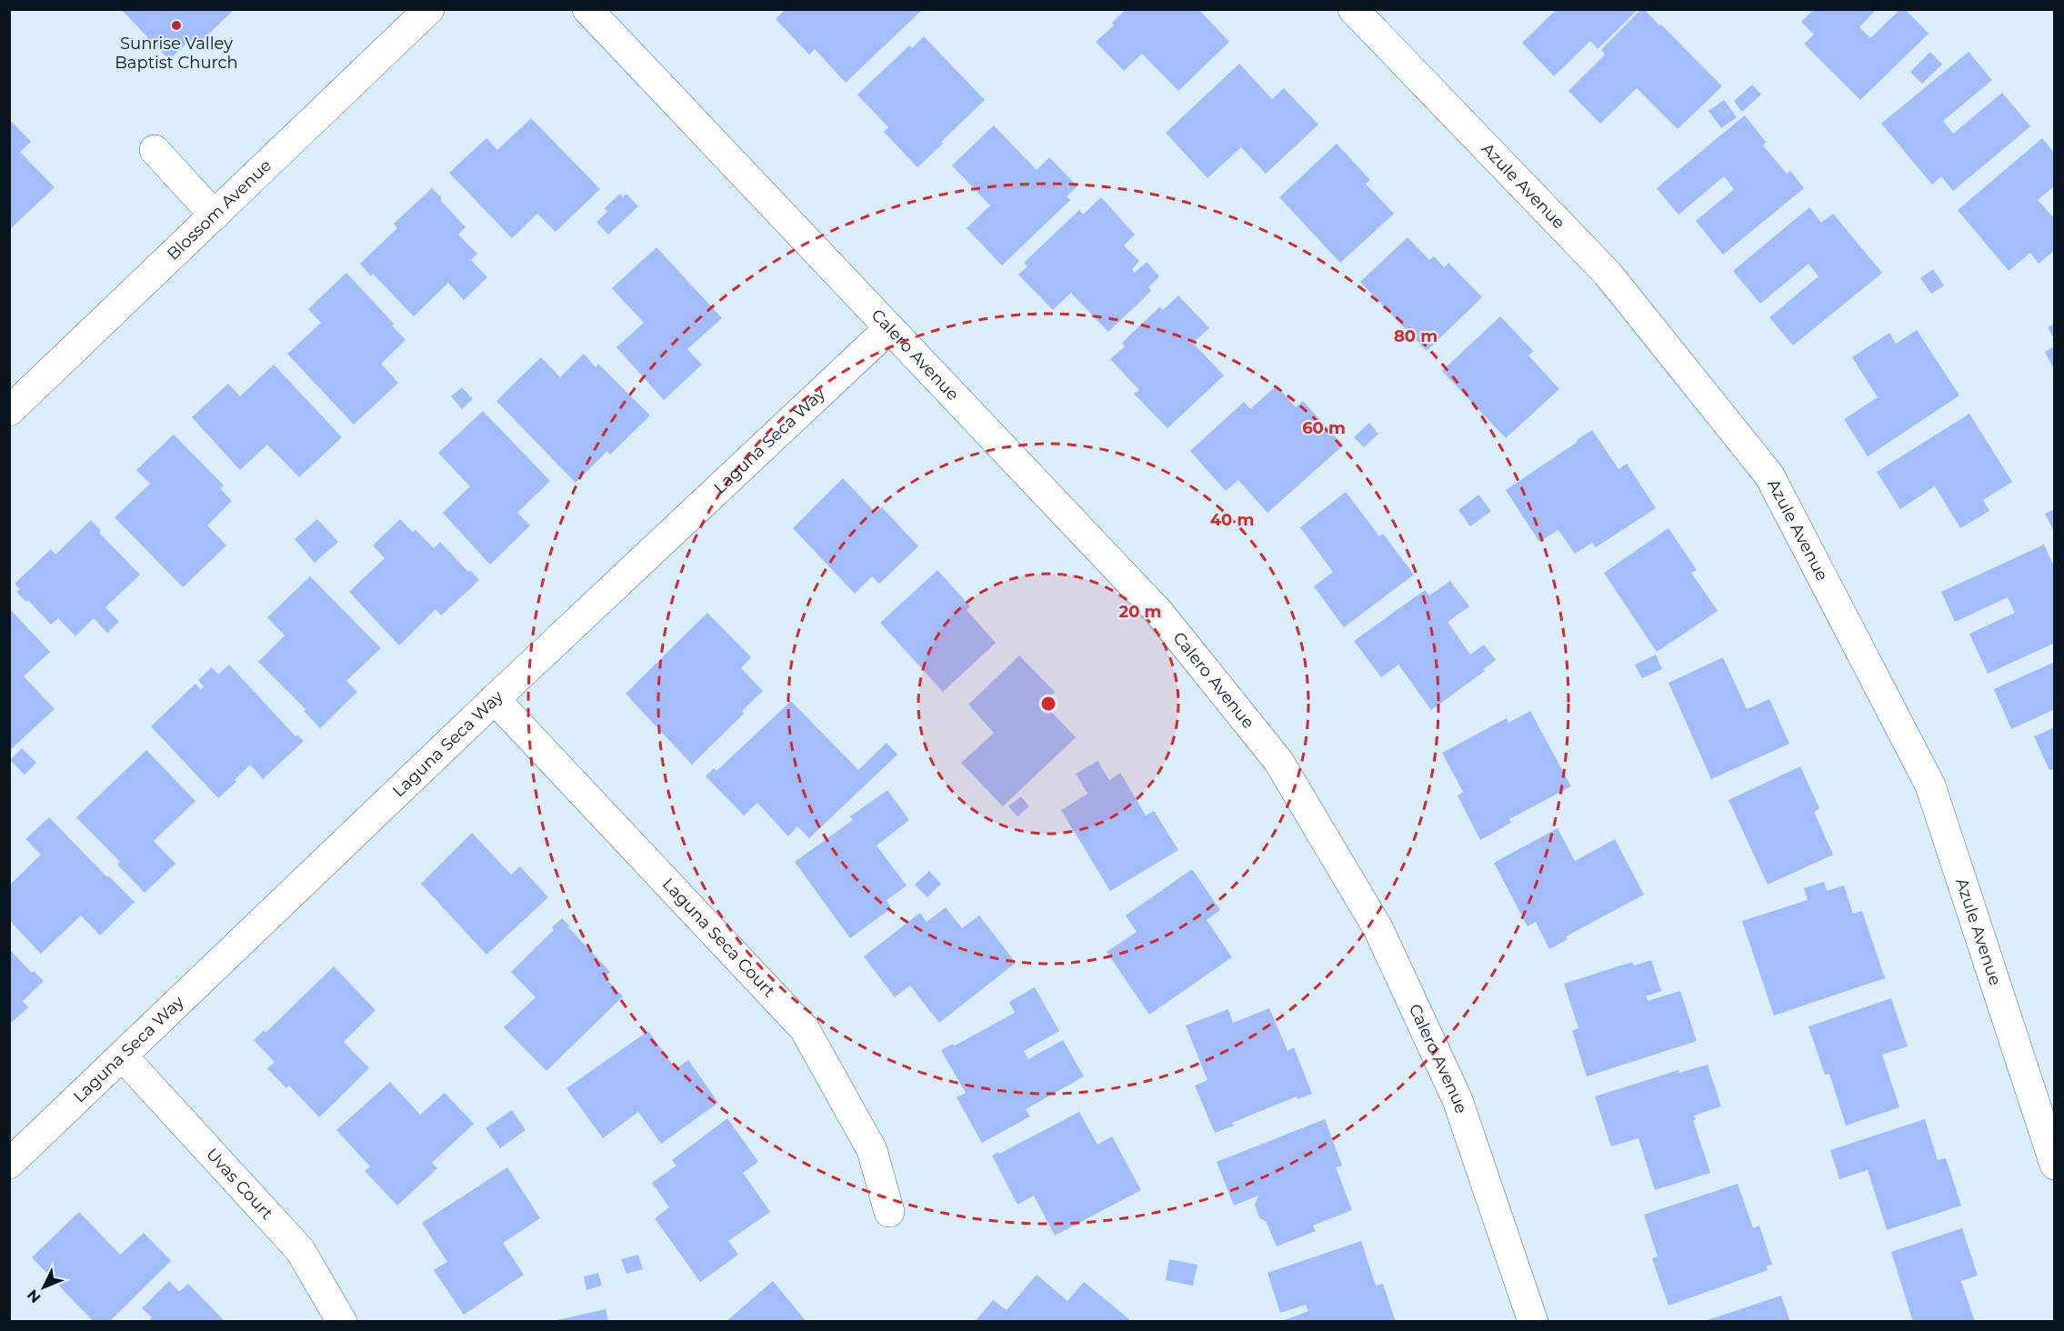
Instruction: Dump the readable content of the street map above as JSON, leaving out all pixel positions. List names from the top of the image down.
{
  "streets": {
    "street": [
      "Azule Avenue",
      "Blossom Avenue",
      "Calero Avenue",
      "Laguna Seca Way",
      "Laguna Seca Court",
      "Uvas Court"
    ]
  },
  "crossings": [
    ["Calero Avenue", "Laguna Seca Way"],
    ["Laguna Seca Way", "Laguna Seca Court"],
    ["Laguna Seca Way", "Uvas Court"]
  ],
  "places": ["Sunrise Valley Baptist Church"],
  "north": "bottom left",
  "rings": [
    "80 m",
    "60 m",
    "40 m",
    "20 m"
  ]
}
